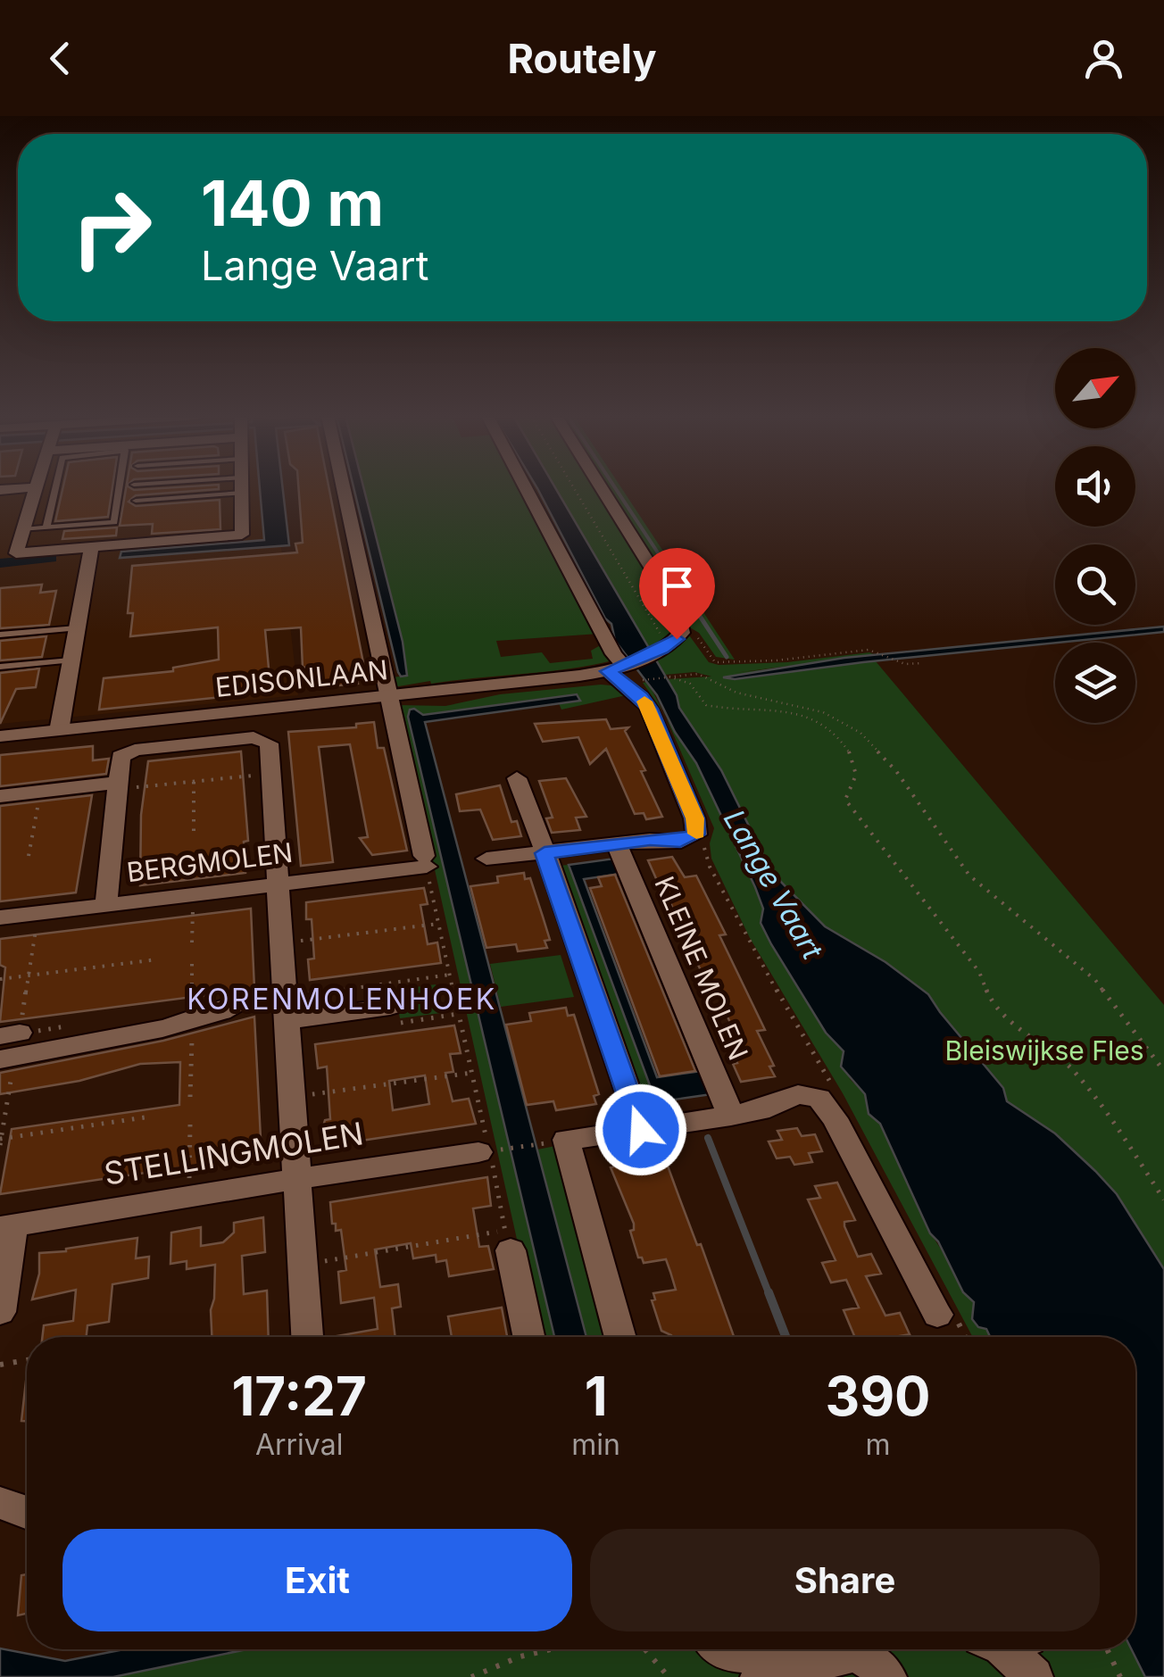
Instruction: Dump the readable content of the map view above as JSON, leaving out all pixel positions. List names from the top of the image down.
{
  "streets": {
    "street": [
      "EDISONLAAN",
      "BERGMOLEN",
      "KLEINE MOLEN",
      "STELLINGMOLEN"
    ]
  },
  "districts": ["KORENMOLENHOEK"],
  "water": ["Lange Vaart"],
  "parks": ["Bleiswijkse Fles"],
  "north": "top right",
  "page": {
    "header": "Routely",
    "turn": ["140 m", "Lange Vaart"],
    "eta": [
      "17:27",
      "Arrival",
      "1",
      "min",
      "390",
      "m"
    ],
    "buttons": ["Exit", "Share"]
  }
}
